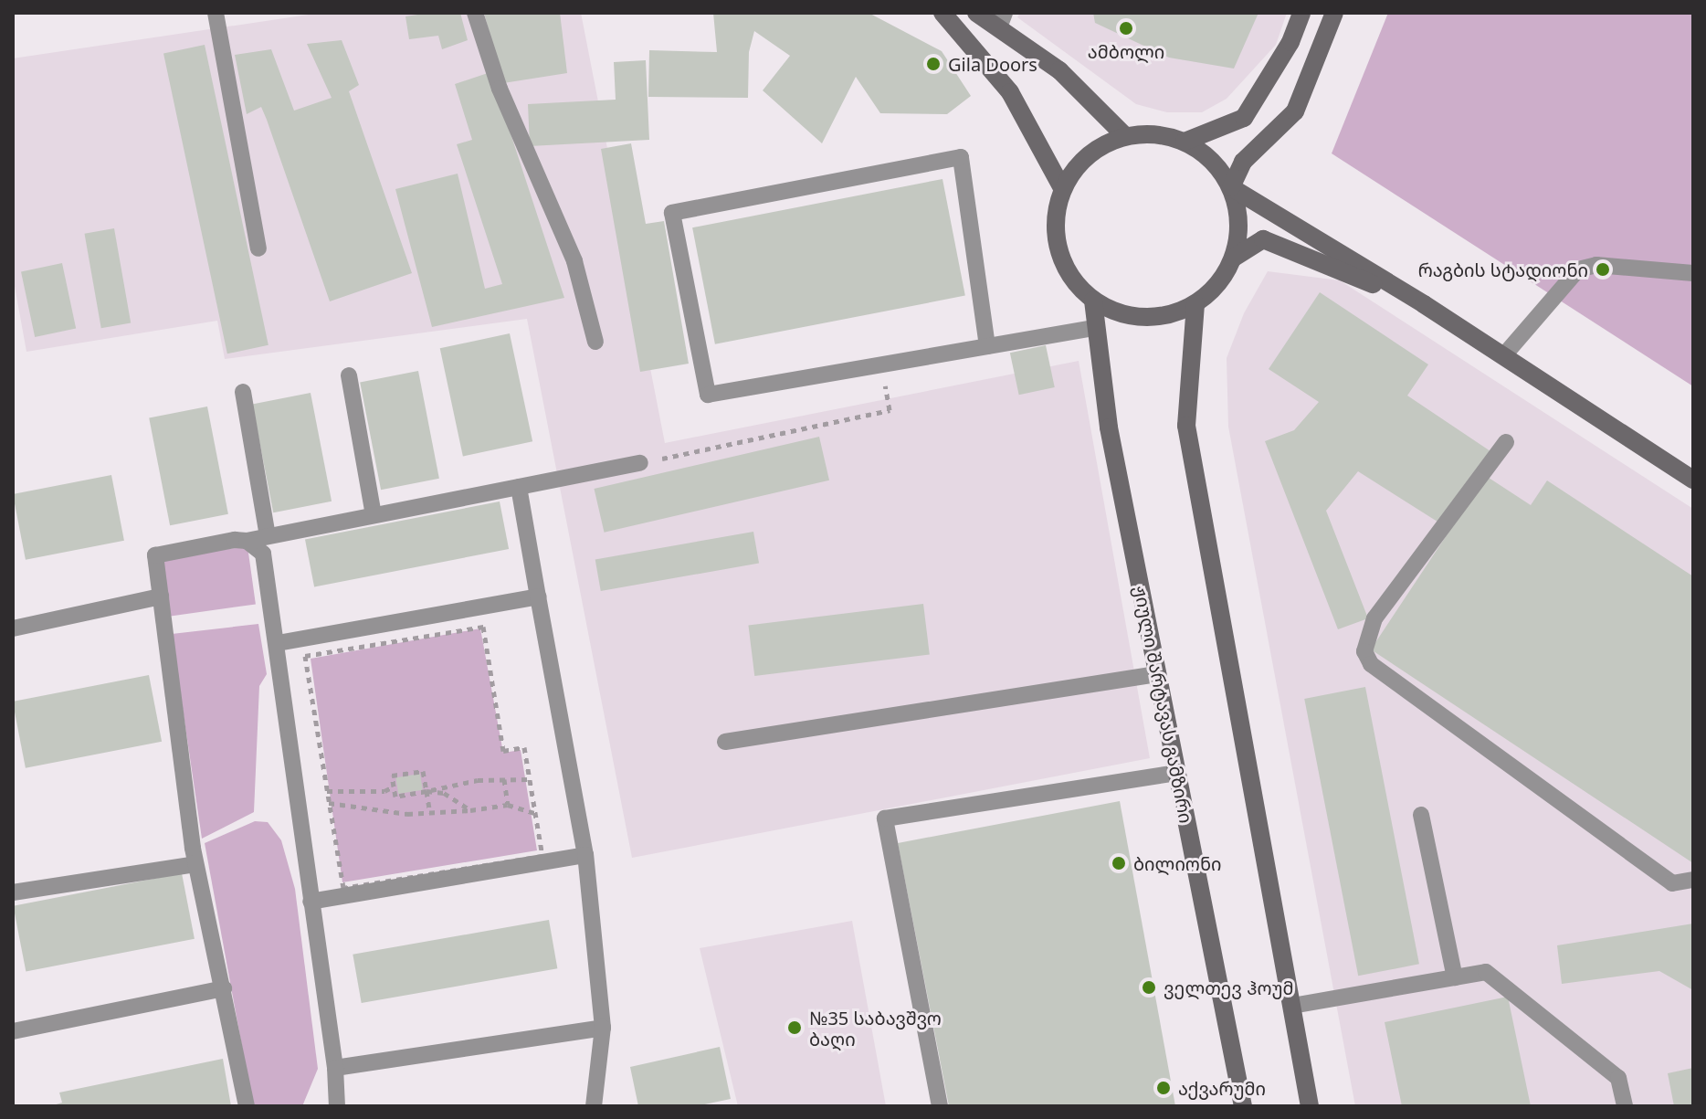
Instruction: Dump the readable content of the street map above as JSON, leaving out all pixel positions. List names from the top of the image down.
{
  "streets": {
    "main road": ["ჟიული შარტავას გამზირი"]
  },
  "places": [
    "ამბოლი",
    "Gila Doors",
    "რაგბის სტადიონი",
    "ბილიონი",
    "ველთევ ჰოუმ",
    "№35 საბავშვო ბაღი",
    "აქვარუმი"
  ]
}
